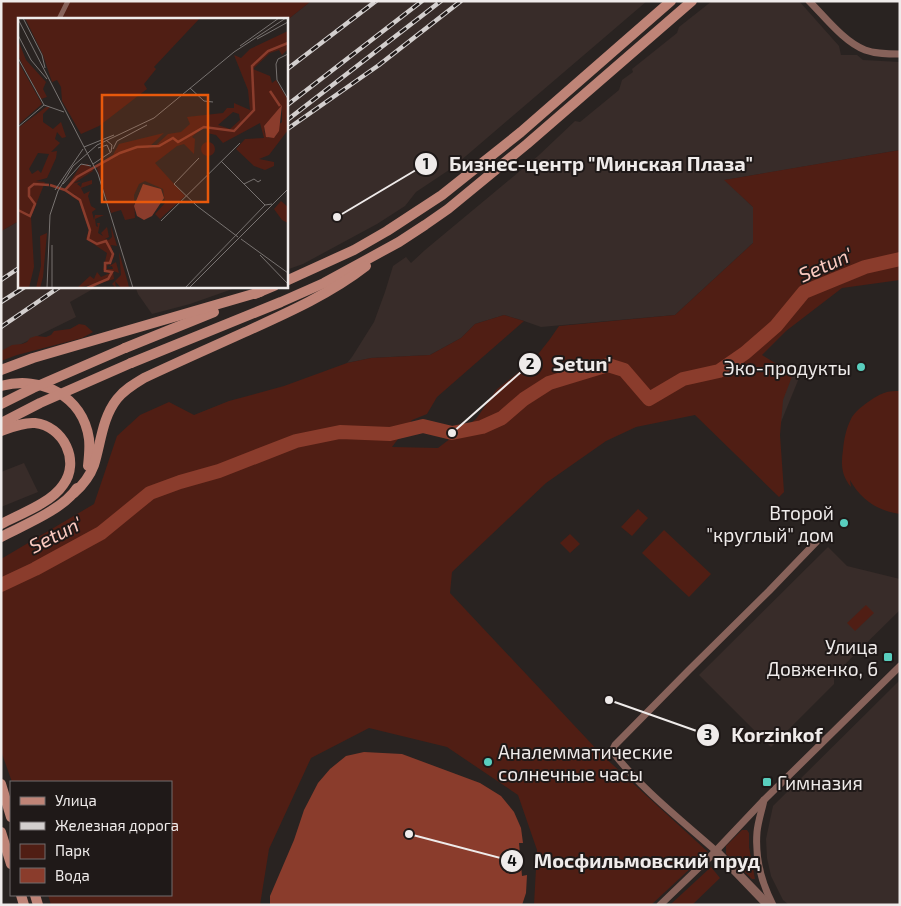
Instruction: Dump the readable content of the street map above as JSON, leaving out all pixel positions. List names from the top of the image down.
{
  "water": ["Setun'"],
  "places": {
    "other": [
      "Бизнес-центр \"Минская Плаза\"",
      "Эко-продукты",
      "Setun'",
      "Второй \"круглый\" дом",
      "Korzinkof",
      "Аналемматические солнечные часы",
      "Мосфильмовский пруд"
    ],
    "transit": ["Улица Довженко, 6", "Гимназия"]
  },
  "legend": [
    "Улица",
    "Железная дорога",
    "Парк",
    "Вода"
  ]
}
